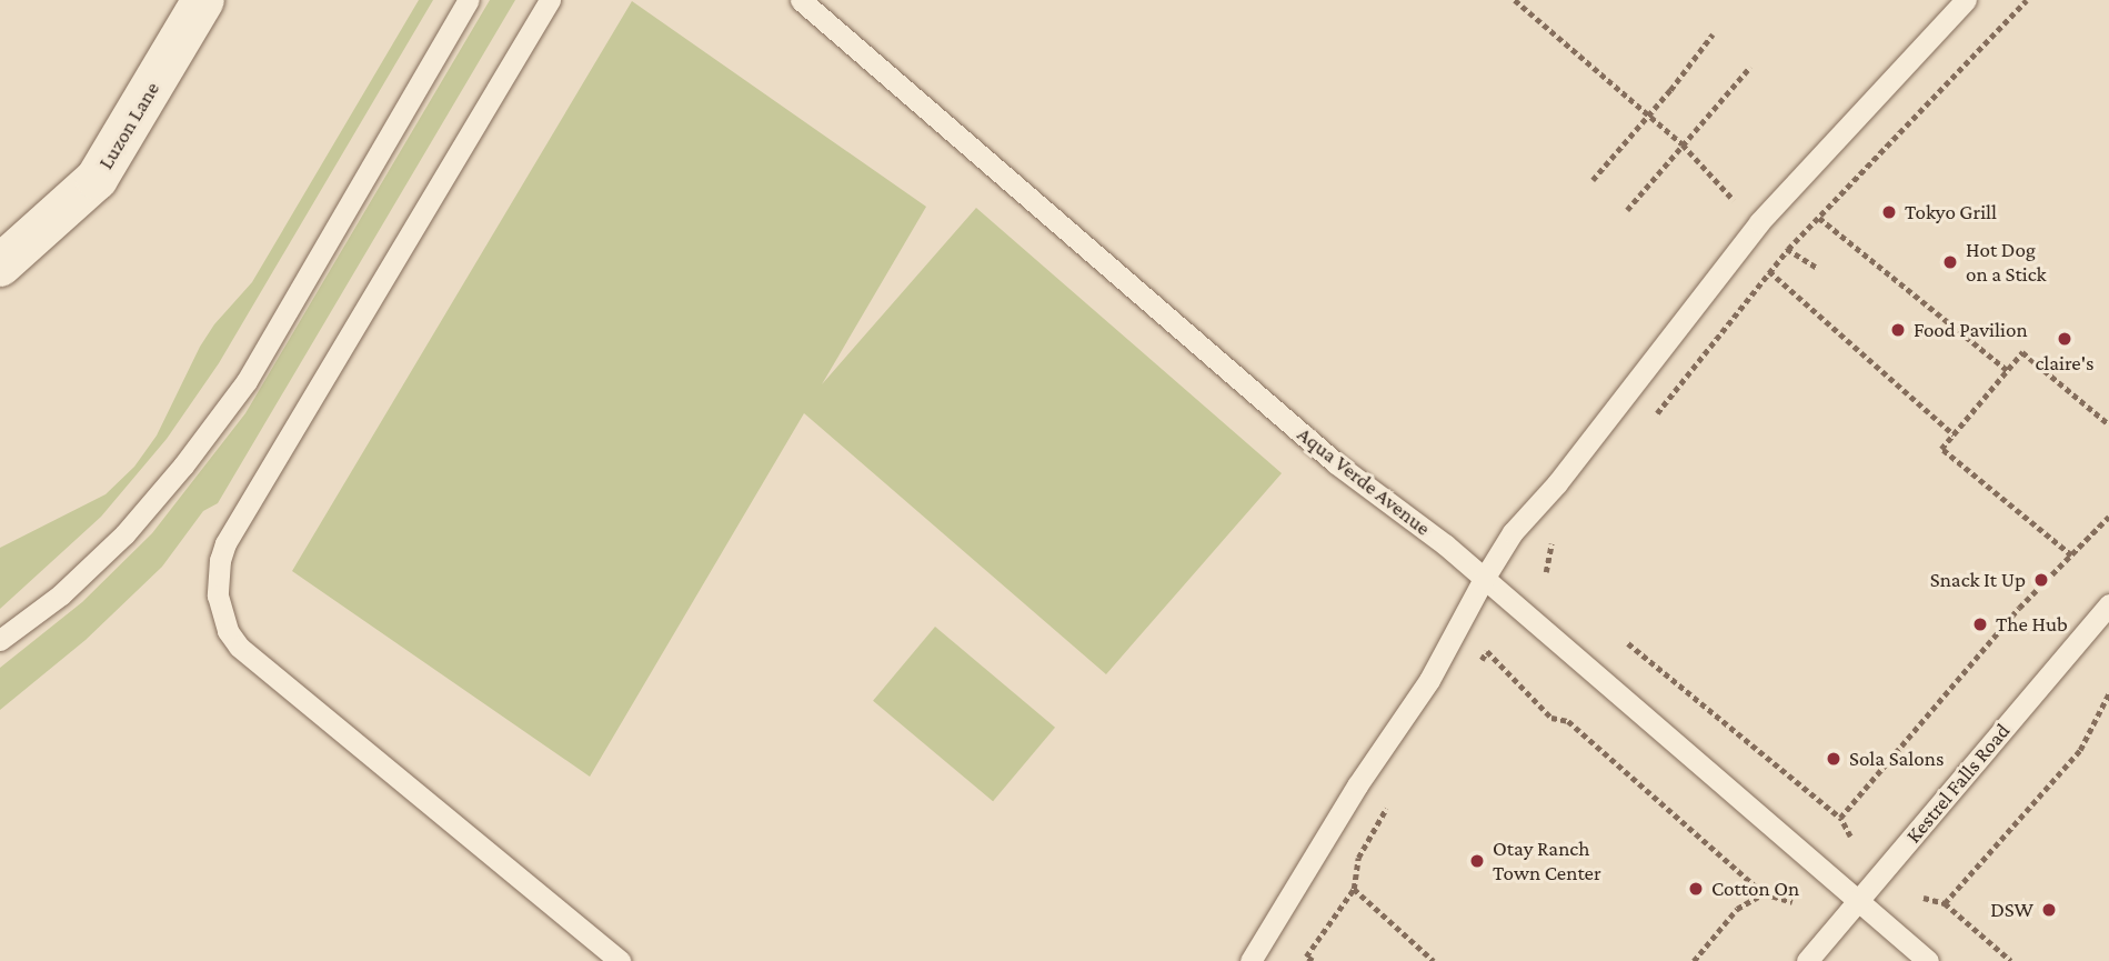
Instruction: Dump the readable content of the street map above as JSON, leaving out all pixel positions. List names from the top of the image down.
{
  "streets": {
    "street": ["Luzon Lane"],
    "lane": ["Aqua Verde Avenue", "Kestrel Falls Road"]
  },
  "crossings": [
    ["Aqua Verde Avenue", "Kestrel Falls Road"]
  ],
  "places": [
    "Tokyo Grill",
    "Hot Dog on a Stick",
    "Food Pavilion",
    "claire's",
    "Snack It Up",
    "The Hub",
    "Sola Salons",
    "Otay Ranch Town Center",
    "Cotton On",
    "DSW"
  ]
}
